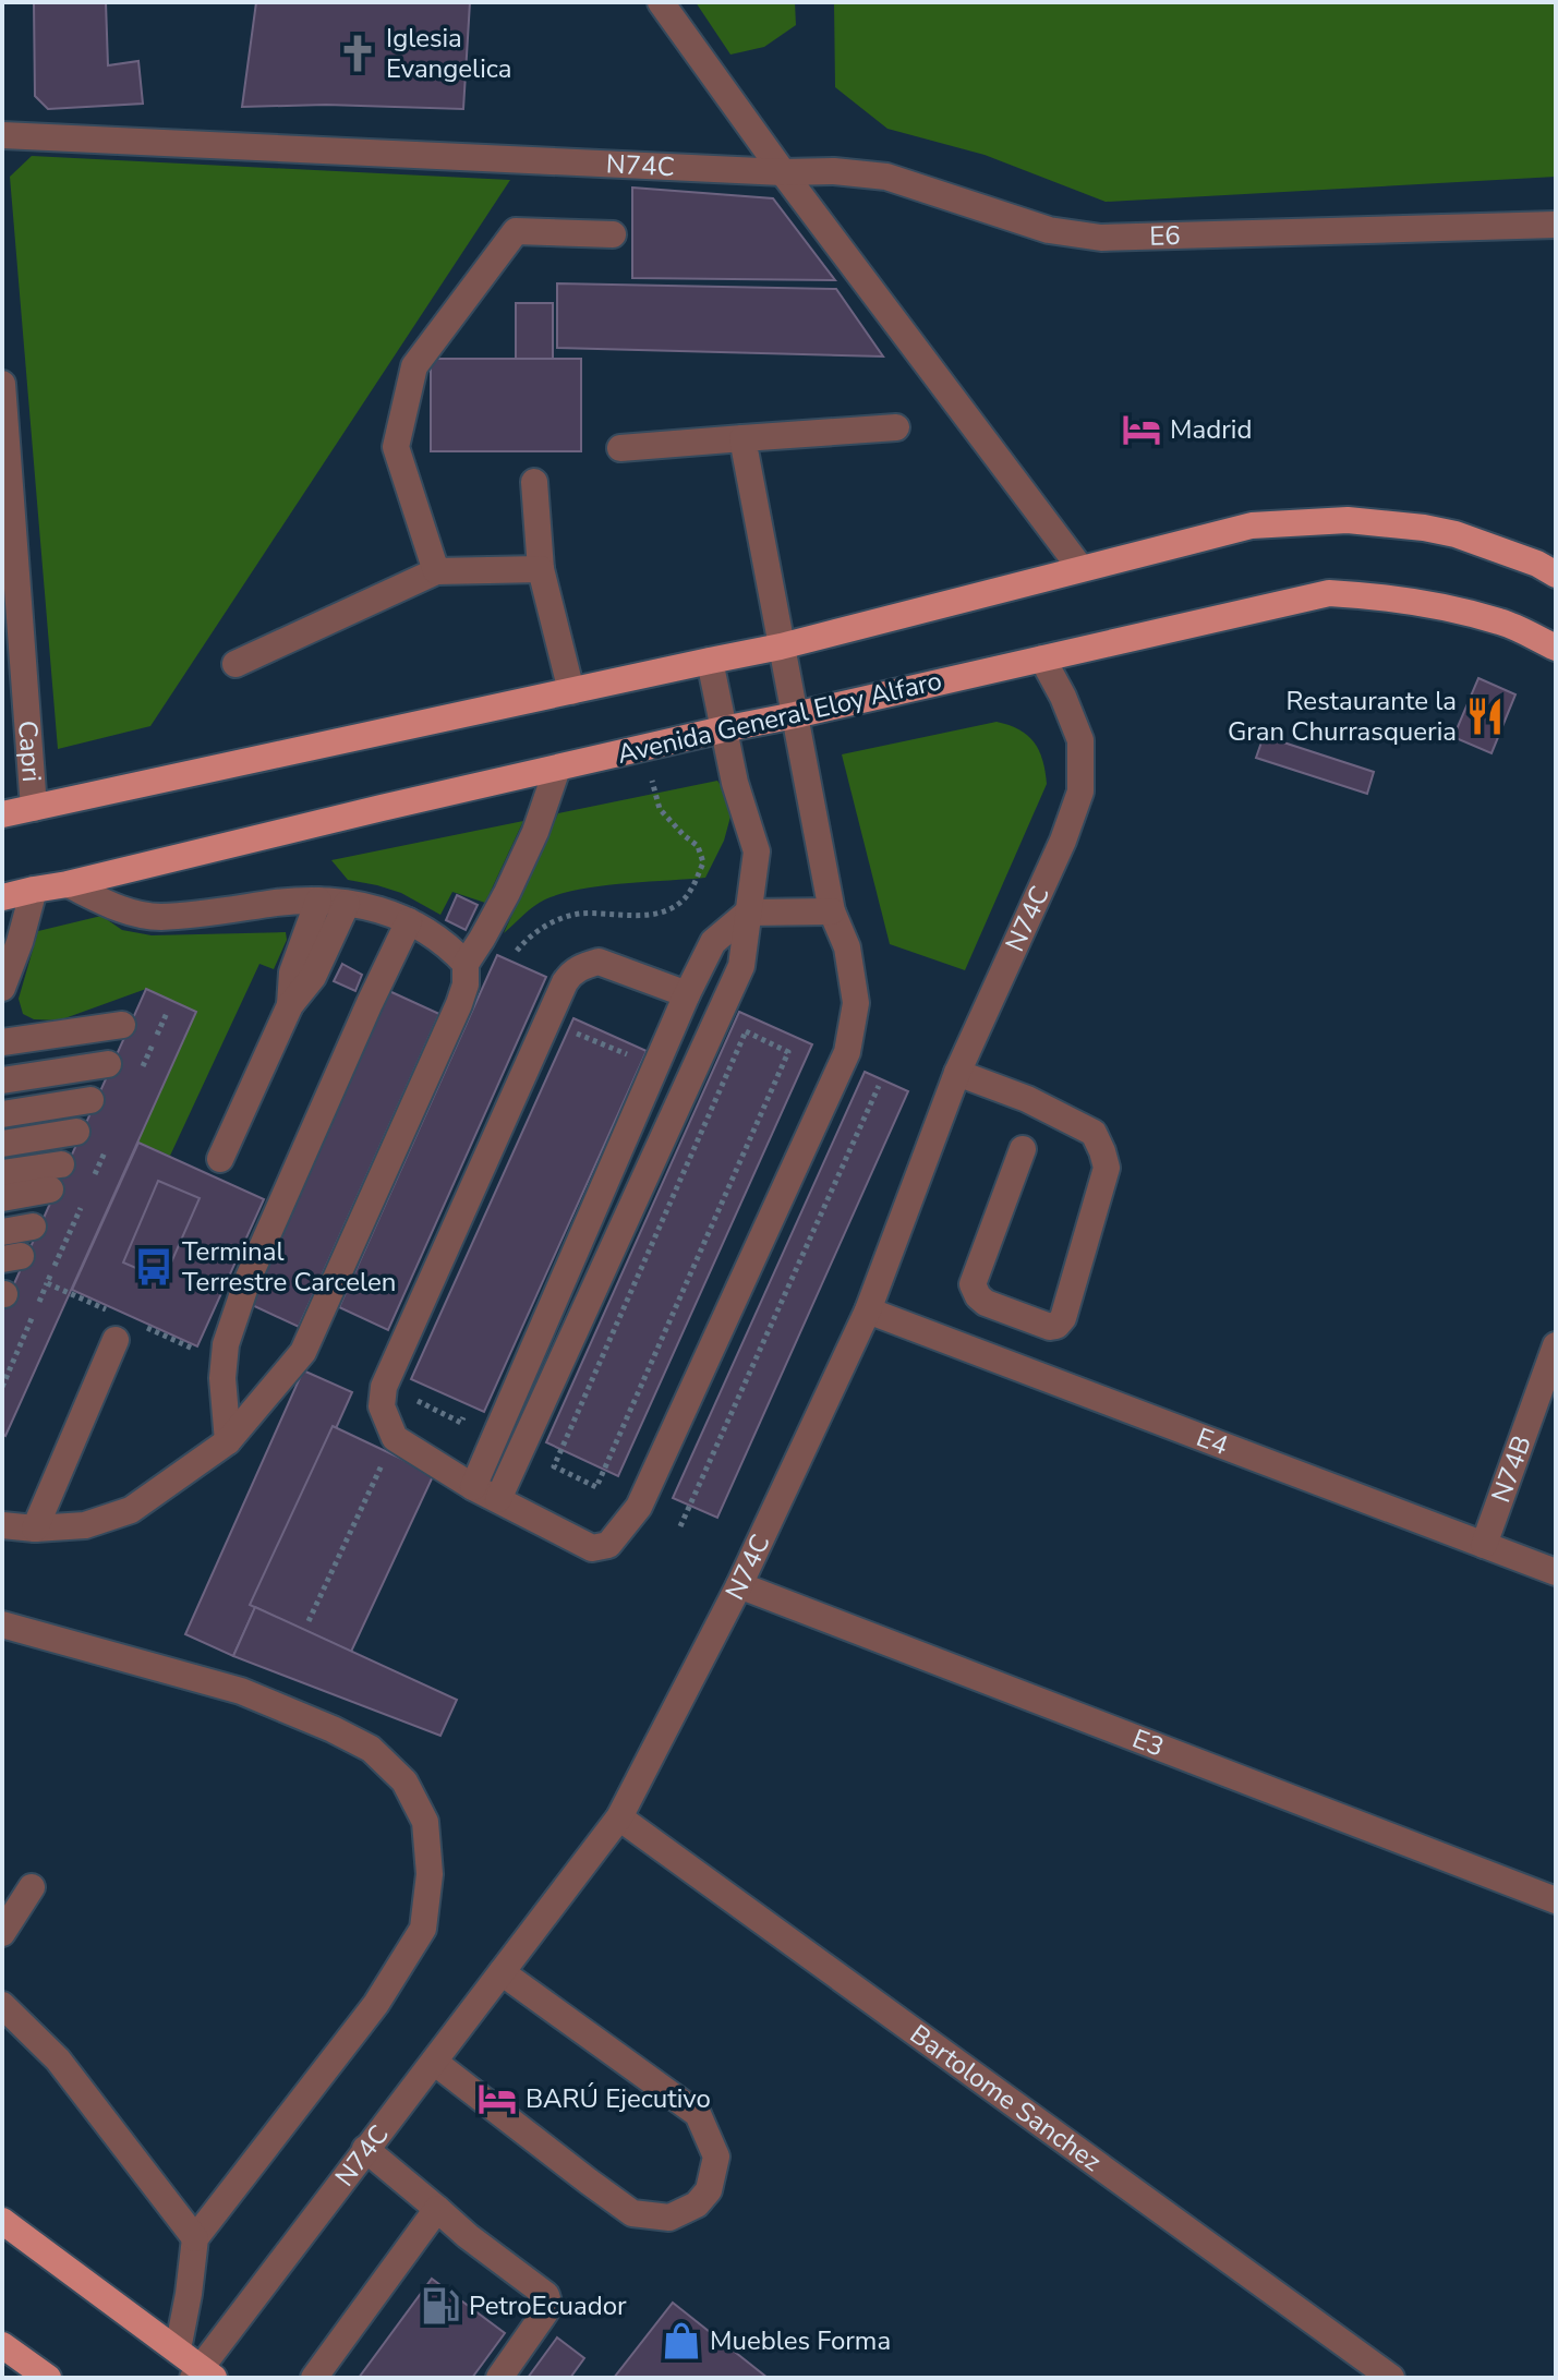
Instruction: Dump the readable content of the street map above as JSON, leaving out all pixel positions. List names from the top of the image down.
{
  "streets": {
    "main road": ["Avenida General Eloy Alfaro"],
    "street": [
      "N74C",
      "E6",
      "Capri",
      "E4",
      "N74B",
      "E3",
      "Bartolome Sanchez"
    ]
  },
  "crossings": [
    ["N74C", "E6"],
    ["N74C", "Avenida General Eloy Alfaro"],
    ["N74C", "E4"],
    ["N74C", "E3"],
    ["N74C", "Bartolome Sanchez"],
    ["E4", "N74B"]
  ],
  "places": {
    "church": ["Iglesia Evangelica"],
    "hotel": ["Madrid", "BARÚ Ejecutivo"],
    "restaurant": ["Restaurante la Gran Churrasqueria"],
    "bus stop": ["Terminal Terrestre Carcelen"],
    "fuel station": ["PetroEcuador"],
    "shop": ["Muebles Forma"]
  }
}
